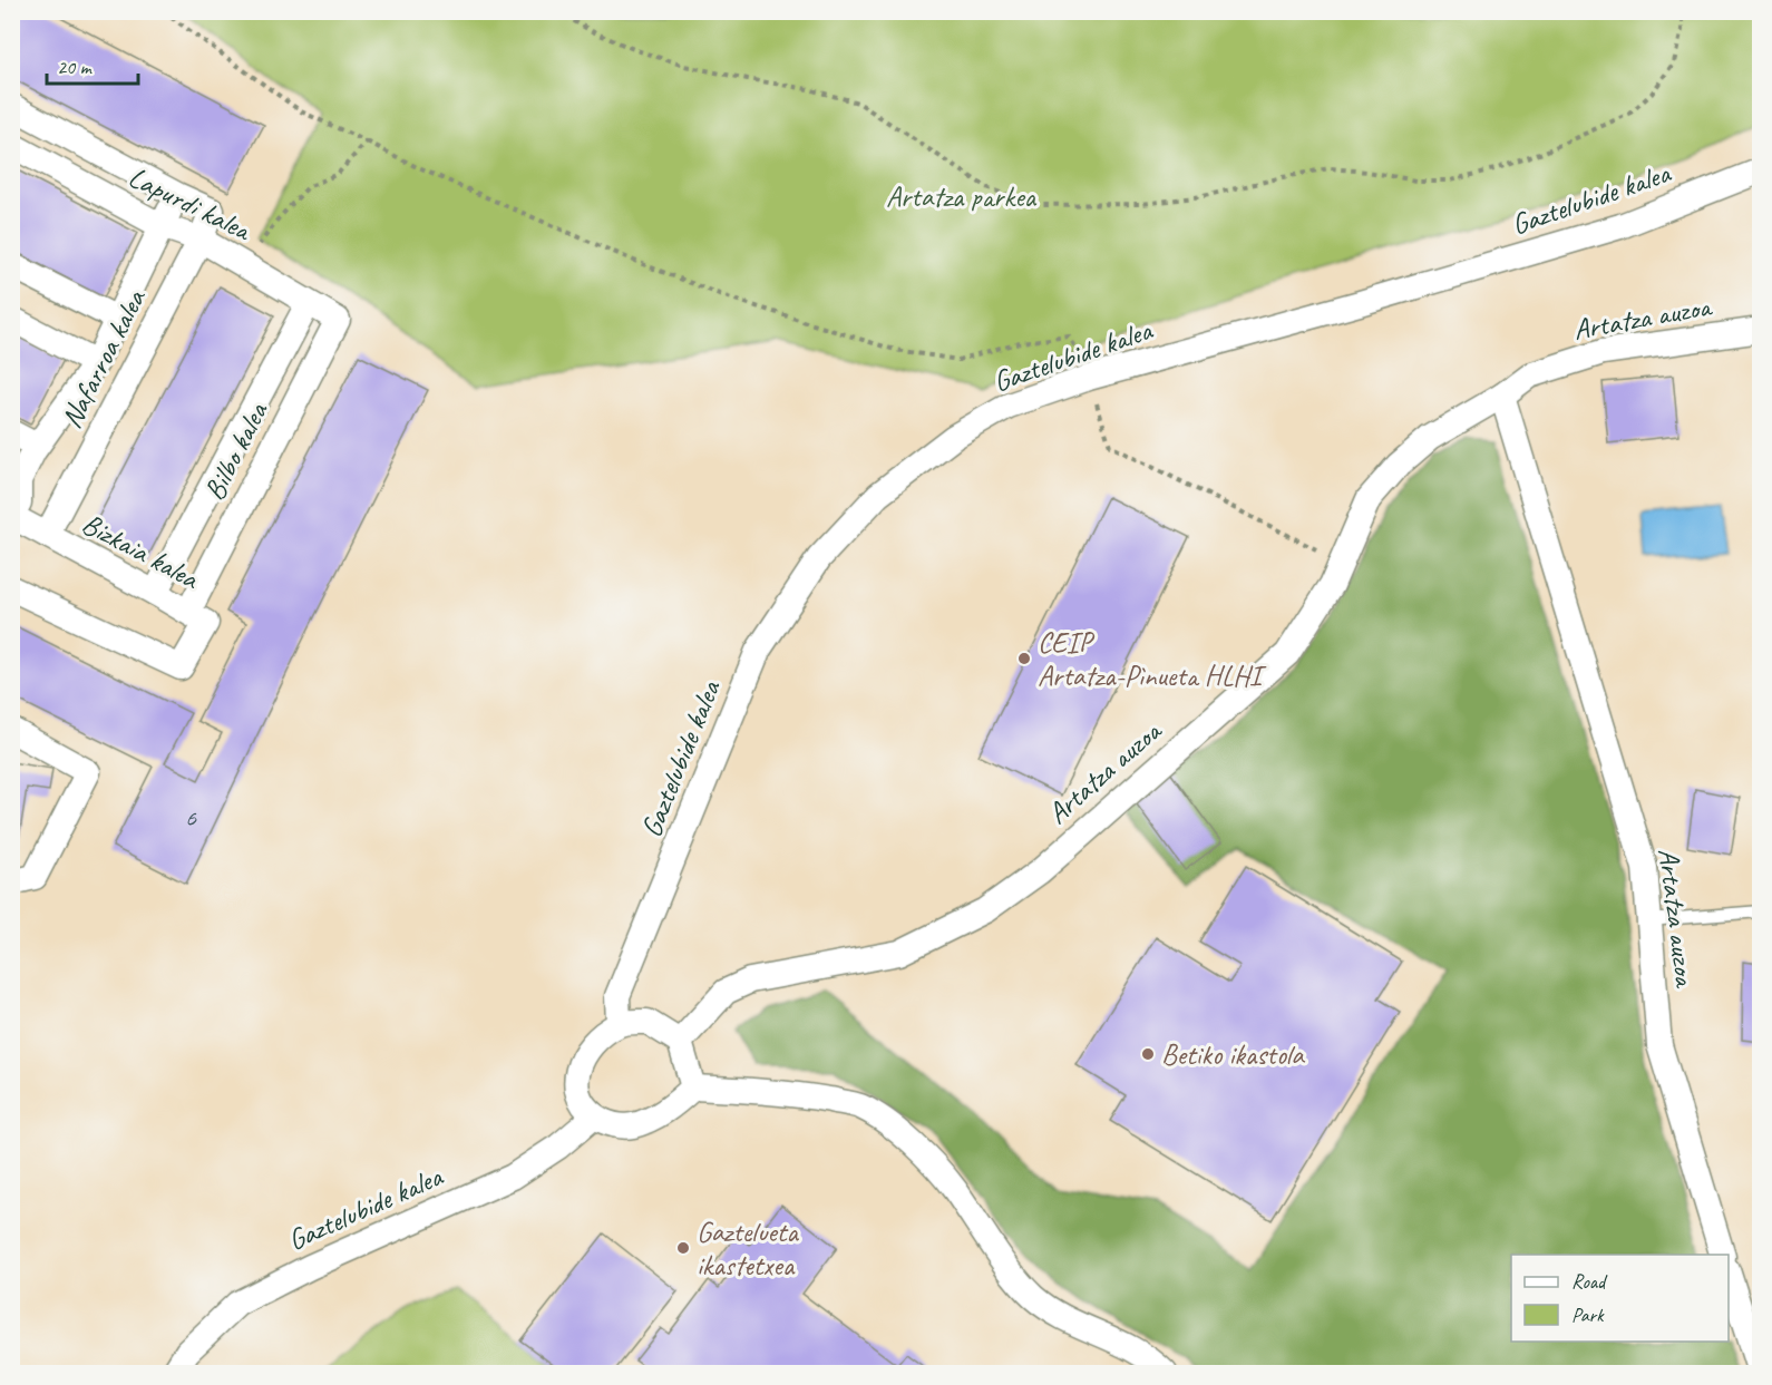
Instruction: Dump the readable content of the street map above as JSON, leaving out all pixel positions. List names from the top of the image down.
{
  "streets": {
    "street": [
      "Gaztelubide kalea",
      "Lapurdi kalea",
      "Artatza auzoa",
      "Nafarroa kalea",
      "Bilbo kalea",
      "Bizkaia kalea"
    ]
  },
  "crossings": [
    ["Gaztelubide kalea", "Artatza auzoa"],
    ["Lapurdi kalea", "Nafarroa kalea"],
    ["Lapurdi kalea", "Bilbo kalea"],
    ["Nafarroa kalea", "Bizkaia kalea"],
    ["Bilbo kalea", "Bizkaia kalea"]
  ],
  "parks": ["Artatza parkea"],
  "places": ["CEIP Artatza-Pìnueta HLHI", "Betiko ikastola", "Gaztelueta ikastetxea"],
  "house_numbers": ["6"],
  "legend": ["Road", "Park"],
  "scale_bar": "20 m"
}
